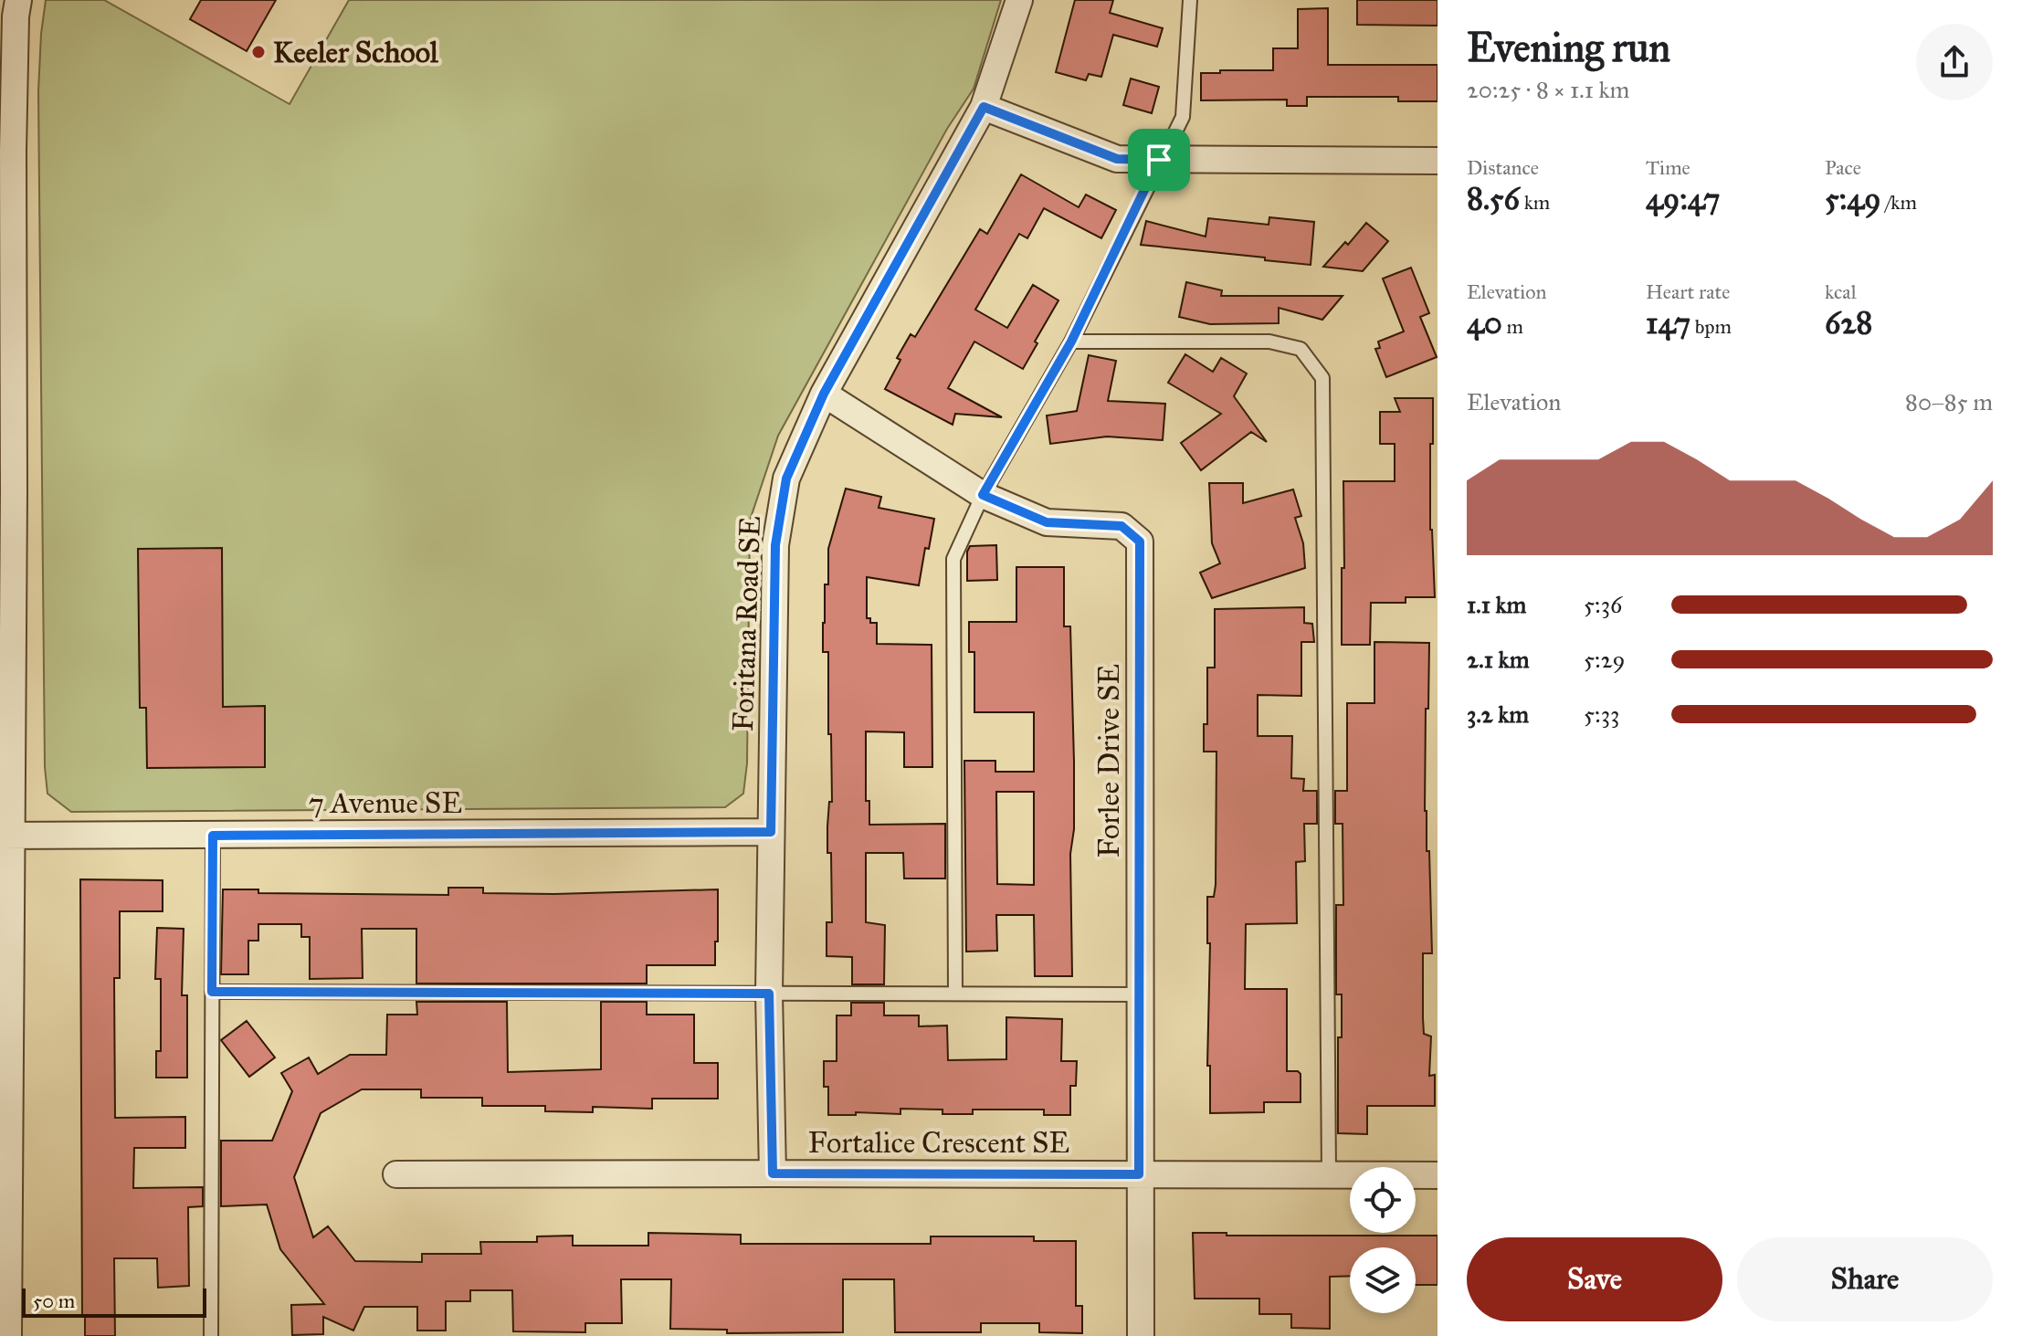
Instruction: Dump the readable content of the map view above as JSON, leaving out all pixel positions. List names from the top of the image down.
{
  "streets": {
    "street": [
      "Foritana Road SE",
      "Forlee Drive SE",
      "7 Avenue SE",
      "Fortalice Crescent SE"
    ]
  },
  "crossings": [
    ["Foritana Road SE", "Forlee Drive SE"],
    ["Foritana Road SE", "7 Avenue SE"],
    ["Foritana Road SE", "Fortalice Crescent SE"],
    ["Forlee Drive SE", "Fortalice Crescent SE"]
  ],
  "places": ["Keeler School"],
  "scale_bar": "50 m",
  "page": {
    "heading": ["Evening run", "20:25 · 8 × 1.1 km"],
    "stats": [
      ["Distance", "8.56 km"],
      ["Time", "49:47"],
      ["Pace", "5:49 /km"],
      ["Elevation", "40 m"],
      ["Heart rate", "147 bpm"],
      ["kcal", "628"]
    ],
    "chart": ["Elevation", "80–85 m"],
    "list": [
      {
        "name": "1.1 km",
        "note": "5:36"
      },
      {
        "name": "2.1 km",
        "note": "5:29"
      },
      {
        "name": "3.2 km",
        "note": "5:33"
      }
    ],
    "buttons": ["Save", "Share"],
    "scale": "50 m"
  }
}
